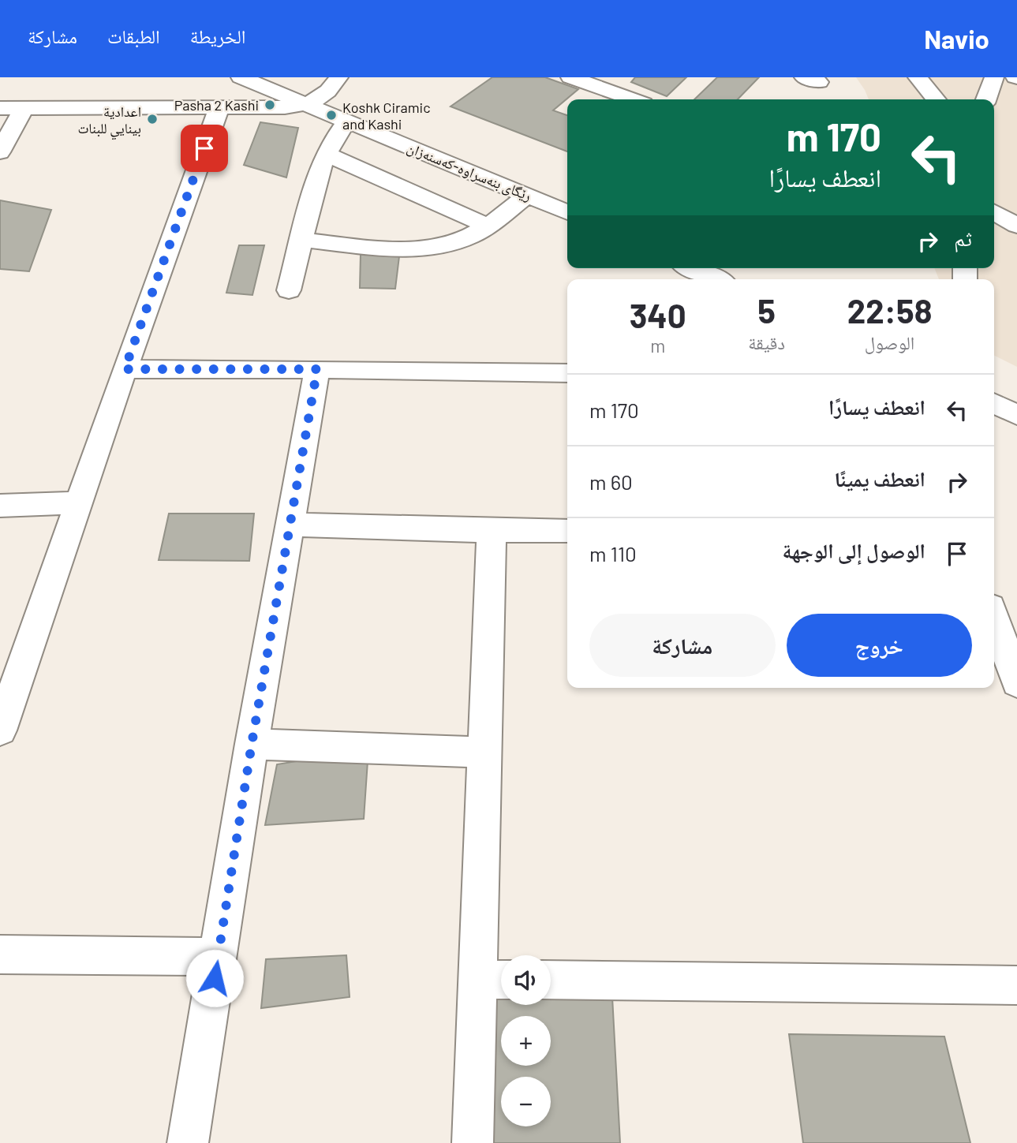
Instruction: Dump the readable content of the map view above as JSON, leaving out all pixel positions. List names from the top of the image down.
{
  "streets": {
    "street": ["رێگای بنەسراوە-کەسنەزان"]
  },
  "places": ["Pasha 2 Kashi", "Koshk Ciramic and Kashi", "اعدادية بينايي للبنات"],
  "page": {
    "header": "Navio",
    "nav": ["الخريطة", "الطبقات", "مشاركة"],
    "turn": ["170 m", "انعطف يسارًا"],
    "then": "ثم",
    "eta": [
      "22:58",
      "الوصول",
      "5",
      "دقيقة",
      "340",
      "m"
    ],
    "list": [
      {
        "name": "انعطف يسارًا",
        "value": "170 m"
      },
      {
        "name": "انعطف يمينًا",
        "value": "60 m"
      },
      {
        "name": "الوصول إلى الوجهة",
        "value": "110 m"
      }
    ],
    "buttons": ["خروج", "مشاركة"],
    "map_buttons": ["+", "−"]
  }
}
